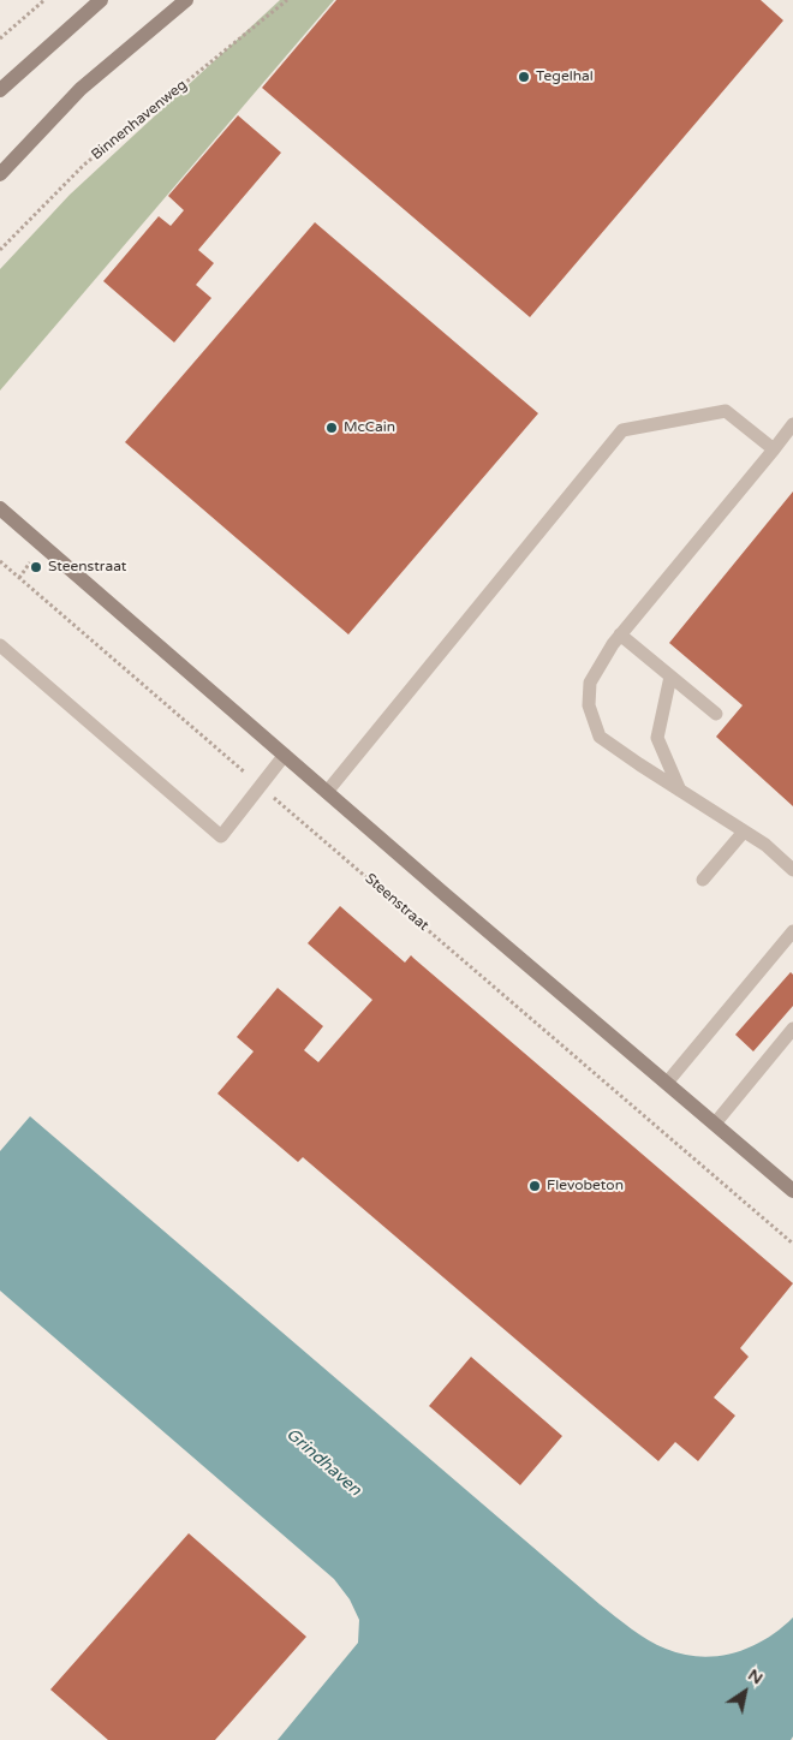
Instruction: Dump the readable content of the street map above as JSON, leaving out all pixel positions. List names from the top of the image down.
{
  "streets": {
    "path": ["Binnenhavenweg", "Steenstraat"]
  },
  "water": ["Grindhaven"],
  "places": [
    "Tegelhal",
    "McCain",
    "Steenstraat",
    "Flevobeton"
  ],
  "north": "top right"
}
